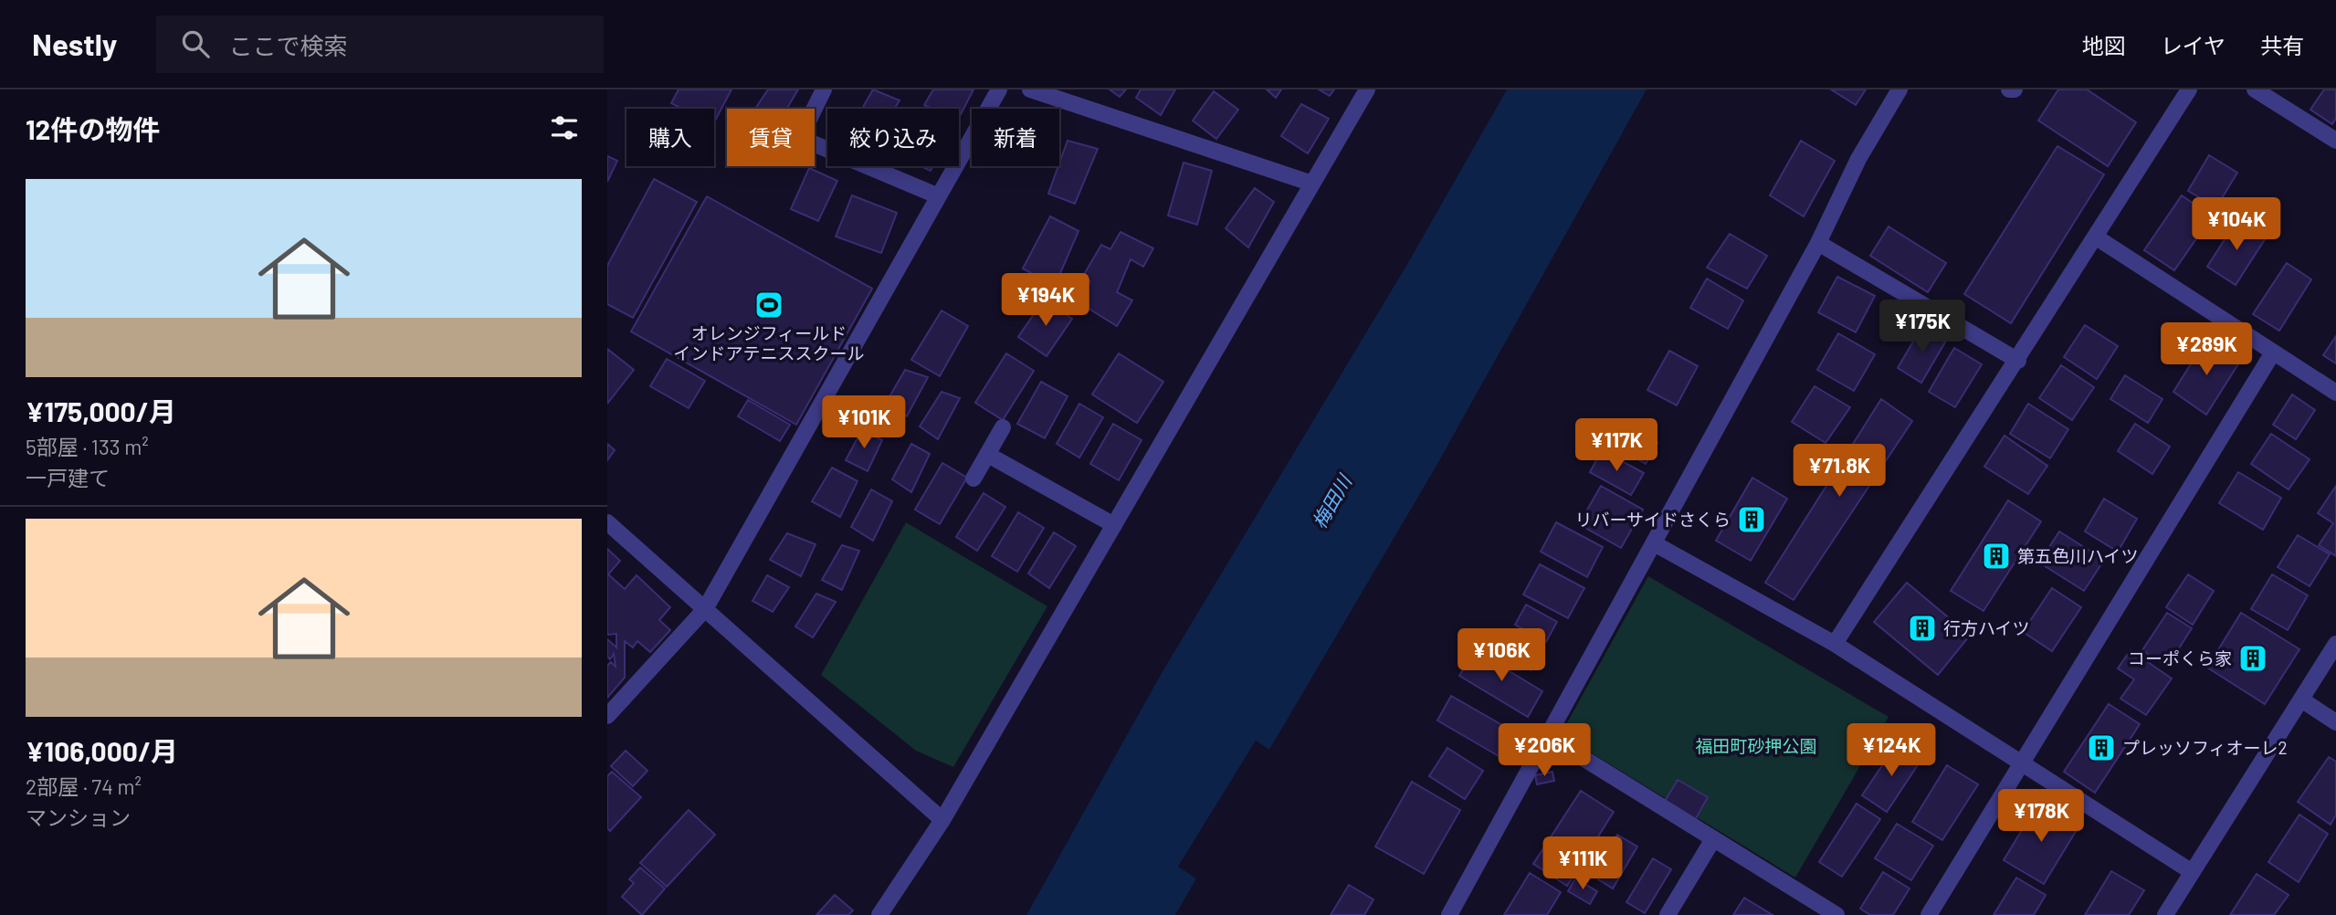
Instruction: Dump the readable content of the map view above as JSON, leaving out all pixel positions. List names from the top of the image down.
{
  "water": ["梅田川"],
  "parks": ["福田町砂押公園"],
  "places": {
    "sports": ["オレンジフィールド インドアテニススクール"],
    "building": [
      "リバーサイドさくら",
      "第五色川ハイツ",
      "行方ハイツ",
      "コーポくら家",
      "プレッソフィオーレ2"
    ]
  },
  "page": {
    "header": "Nestly",
    "search": "ここで検索",
    "nav": ["地図", "レイヤ", "共有"],
    "heading": "12件の物件",
    "chip": [
      "購入",
      "賃貸",
      "絞り込み",
      "新着"
    ],
    "list": [
      {
        "name": "¥175,000/月",
        "note": "5部屋 · 133 m² · 一戸建て"
      },
      {
        "name": "¥106,000/月",
        "note": "2部屋 · 74 m² · マンション"
      }
    ],
    "price": [
      "¥104K",
      "¥194K",
      "¥175K",
      "¥289K",
      "¥101K",
      "¥117K",
      "¥71.8K",
      "¥106K",
      "¥206K",
      "¥124K",
      "¥178K",
      "¥111K"
    ]
  }
}
